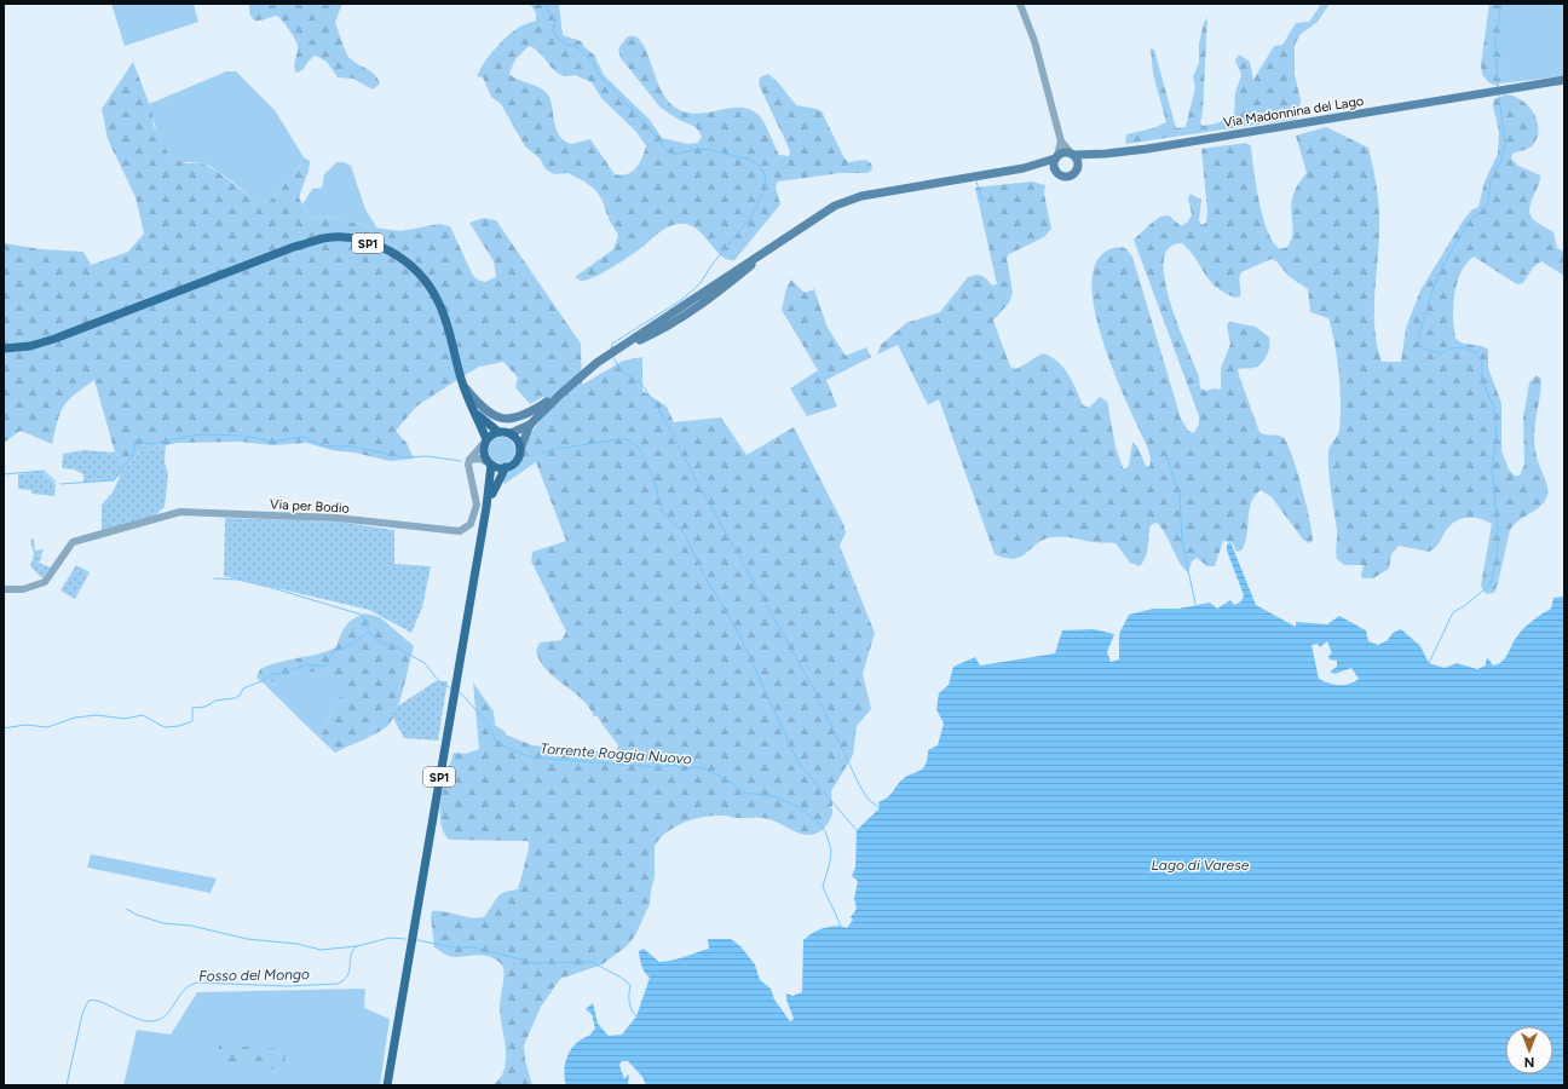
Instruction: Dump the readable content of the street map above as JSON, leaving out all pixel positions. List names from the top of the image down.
{
  "streets": {
    "main road": ["Via Madonnina del Lago", "SP1"],
    "street": ["Via per Bodio"]
  },
  "water": ["Torrente Roggia Nuovo", "Lago di Varese", "Fosso del Mongo"],
  "north": "bottom"
}
